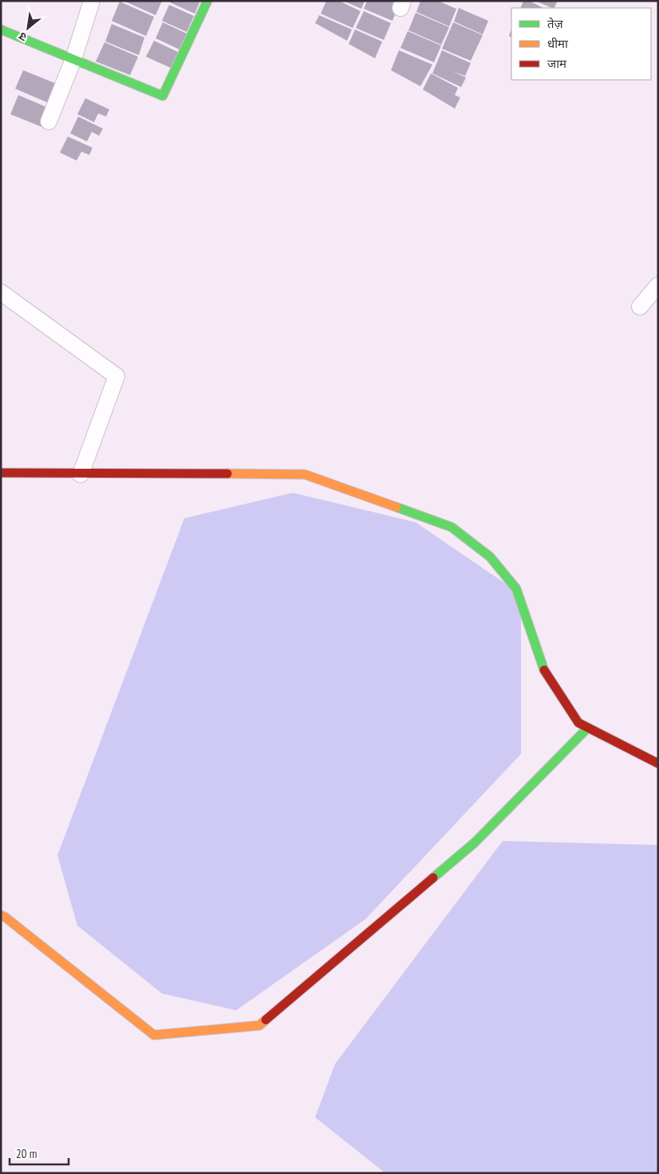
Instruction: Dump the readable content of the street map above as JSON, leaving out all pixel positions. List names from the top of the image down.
{
  "legend": ["तेज़", "धीमा", "जाम"],
  "scale_bar": "20 m",
  "north": "bottom left"
}
